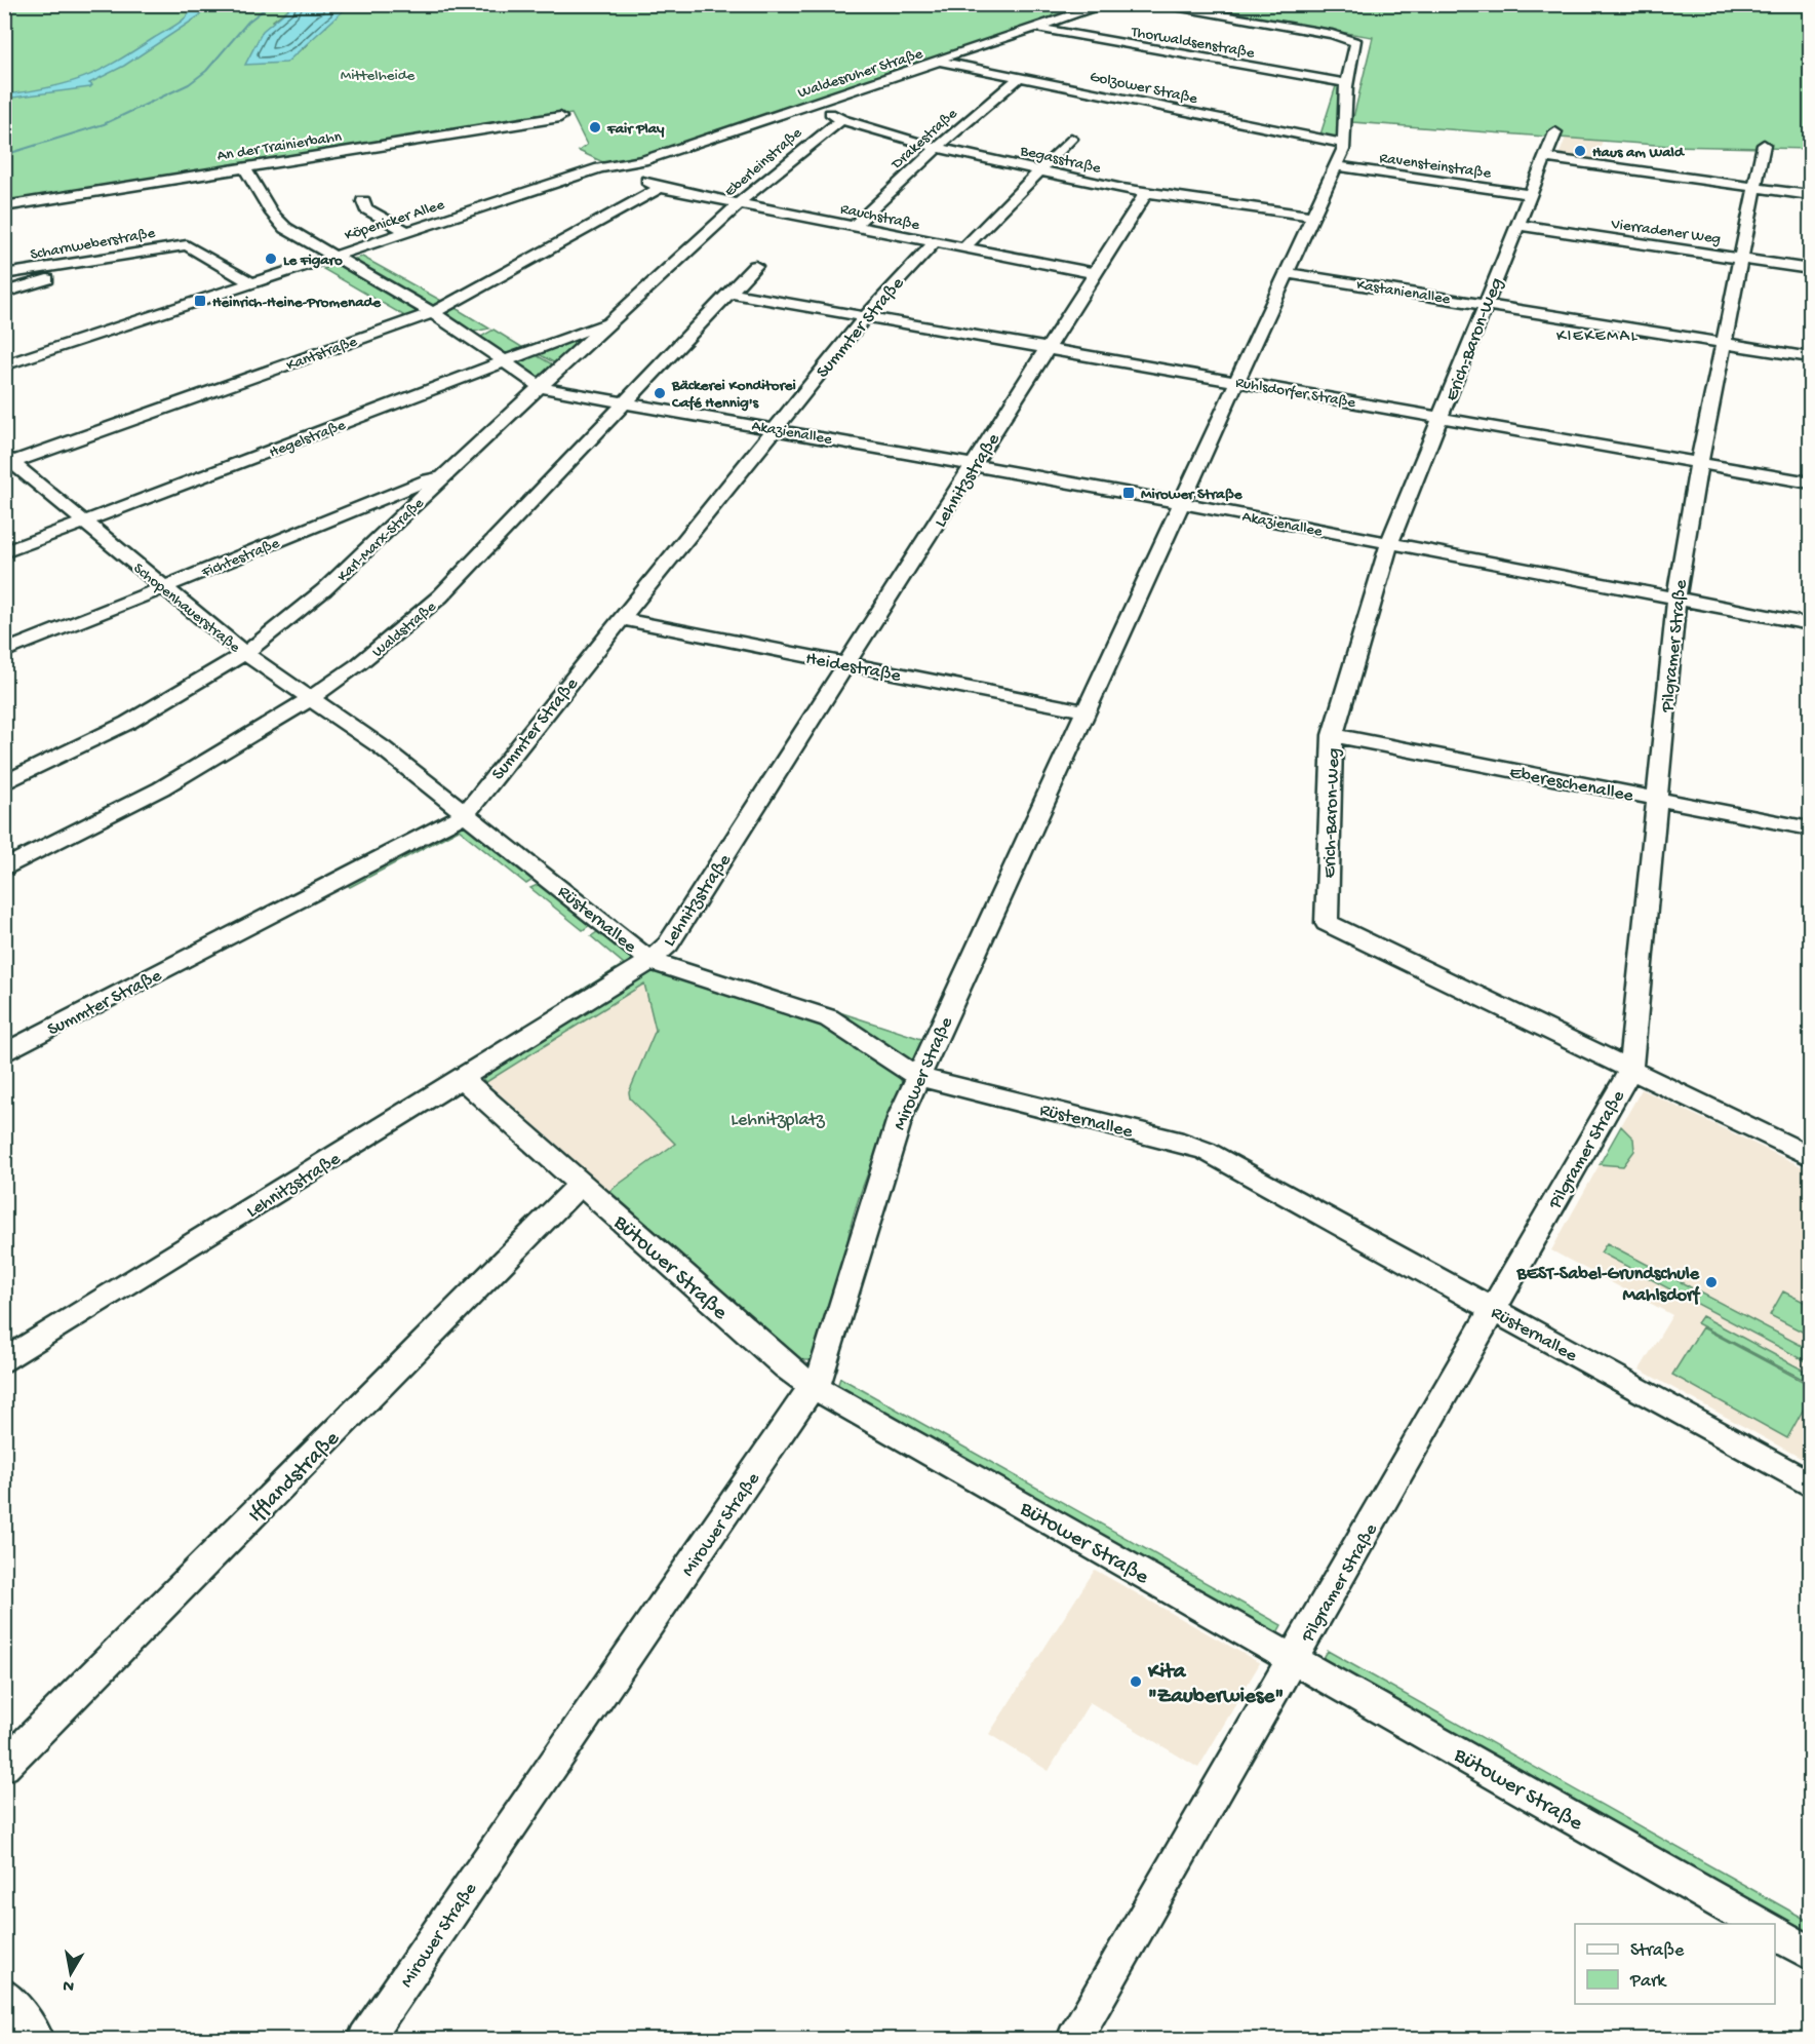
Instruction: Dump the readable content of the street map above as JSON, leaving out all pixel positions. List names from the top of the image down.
{
  "streets": {
    "street": [
      "Thorwaldsenstraße",
      "Waldesruher Straße",
      "Golzower Straße",
      "Drakestraße",
      "An der Trainierbahn",
      "Begasstraße",
      "Eberleinstraße",
      "Ravensteinstraße",
      "Rauchstraße",
      "Köpenicker Allee",
      "Vierradener Weg",
      "Scharnweberstraße",
      "Kastanienallee",
      "Summter Straße",
      "Erich-Baron-Weg",
      "Kantstraße",
      "Ruhlsdorfer Straße",
      "Akazienallee",
      "Hegelstraße",
      "Lehnitzstraße",
      "Karl-Marx-Straße",
      "Fichtestraße",
      "Schopenhauerstraße",
      "Waldstraße",
      "Pilgramer Straße",
      "Heidestraße",
      "Ebereschenallee",
      "Rüsternallee",
      "Mirower Straße",
      "Bütower Straße",
      "Ifflandstraße"
    ]
  },
  "crossings": [
    ["Thorwaldsenstraße", "Waldesruher Straße"],
    ["Thorwaldsenstraße", "Mirower Straße"],
    ["Waldesruher Straße", "Golzower Straße"],
    ["Waldesruher Straße", "Begasstraße"],
    ["Waldesruher Straße", "Rauchstraße"],
    ["Waldesruher Straße", "Köpenicker Allee"],
    ["Golzower Straße", "Drakestraße"],
    ["Golzower Straße", "Mirower Straße"],
    ["Drakestraße", "Begasstraße"],
    ["Drakestraße", "Rauchstraße"],
    ["Begasstraße", "Eberleinstraße"],
    ["Begasstraße", "Lehnitzstraße"],
    ["Begasstraße", "Mirower Straße"],
    ["Eberleinstraße", "Rauchstraße"],
    ["Eberleinstraße", "Karl-Marx-Straße"],
    ["Ravensteinstraße", "Erich-Baron-Weg"],
    ["Ravensteinstraße", "Mirower Straße"],
    ["Rauchstraße", "Köpenicker Allee"],
    ["Rauchstraße", "Summter Straße"],
    ["Rauchstraße", "Kantstraße"],
    ["Rauchstraße", "Lehnitzstraße"],
    ["Köpenicker Allee", "Scharnweberstraße"],
    ["Vierradener Weg", "Erich-Baron-Weg"],
    ["Vierradener Weg", "Pilgramer Straße"],
    ["Kastanienallee", "Erich-Baron-Weg"],
    ["Kastanienallee", "Pilgramer Straße"],
    ["Kastanienallee", "Mirower Straße"],
    ["Summter Straße", "Ruhlsdorfer Straße"],
    ["Summter Straße", "Akazienallee"],
    ["Summter Straße", "Heidestraße"],
    ["Summter Straße", "Rüsternallee"],
    ["Erich-Baron-Weg", "Ruhlsdorfer Straße"],
    ["Erich-Baron-Weg", "Akazienallee"],
    ["Erich-Baron-Weg", "Pilgramer Straße"],
    ["Erich-Baron-Weg", "Ebereschenallee"],
    ["Kantstraße", "Schopenhauerstraße"],
    ["Ruhlsdorfer Straße", "Lehnitzstraße"],
    ["Ruhlsdorfer Straße", "Waldstraße"],
    ["Ruhlsdorfer Straße", "Pilgramer Straße"],
    ["Ruhlsdorfer Straße", "Mirower Straße"],
    ["Akazienallee", "Lehnitzstraße"],
    ["Akazienallee", "Waldstraße"],
    ["Akazienallee", "Pilgramer Straße"],
    ["Akazienallee", "Mirower Straße"],
    ["Hegelstraße", "Karl-Marx-Straße"],
    ["Hegelstraße", "Schopenhauerstraße"],
    ["Lehnitzstraße", "Heidestraße"],
    ["Lehnitzstraße", "Rüsternallee"],
    ["Lehnitzstraße", "Bütower Straße"],
    ["Karl-Marx-Straße", "Fichtestraße"],
    ["Karl-Marx-Straße", "Schopenhauerstraße"],
    ["Fichtestraße", "Schopenhauerstraße"],
    ["Schopenhauerstraße", "Waldstraße"],
    ["Schopenhauerstraße", "Rüsternallee"],
    ["Pilgramer Straße", "Ebereschenallee"],
    ["Pilgramer Straße", "Rüsternallee"],
    ["Pilgramer Straße", "Bütower Straße"],
    ["Heidestraße", "Mirower Straße"],
    ["Rüsternallee", "Mirower Straße"],
    ["Mirower Straße", "Bütower Straße"],
    ["Bütower Straße", "Ifflandstraße"]
  ],
  "districts": ["KIEKEMAL"],
  "parks": ["Mittelheide", "Lehnitzplatz"],
  "places": {
    "other": [
      "Fair Play",
      "Haus am Wald",
      "Le Figaro",
      "Bäckerei Konditorei Café Hennig's",
      "BEST-Sabel-Grundschule Mahlsdorf",
      "Kita \"Zauberwiese\""
    ],
    "transit": ["Heinrich-Heine-Promenade", "Mirower Straße"]
  },
  "legend": ["Straße", "Park"],
  "north": "bottom"
}
